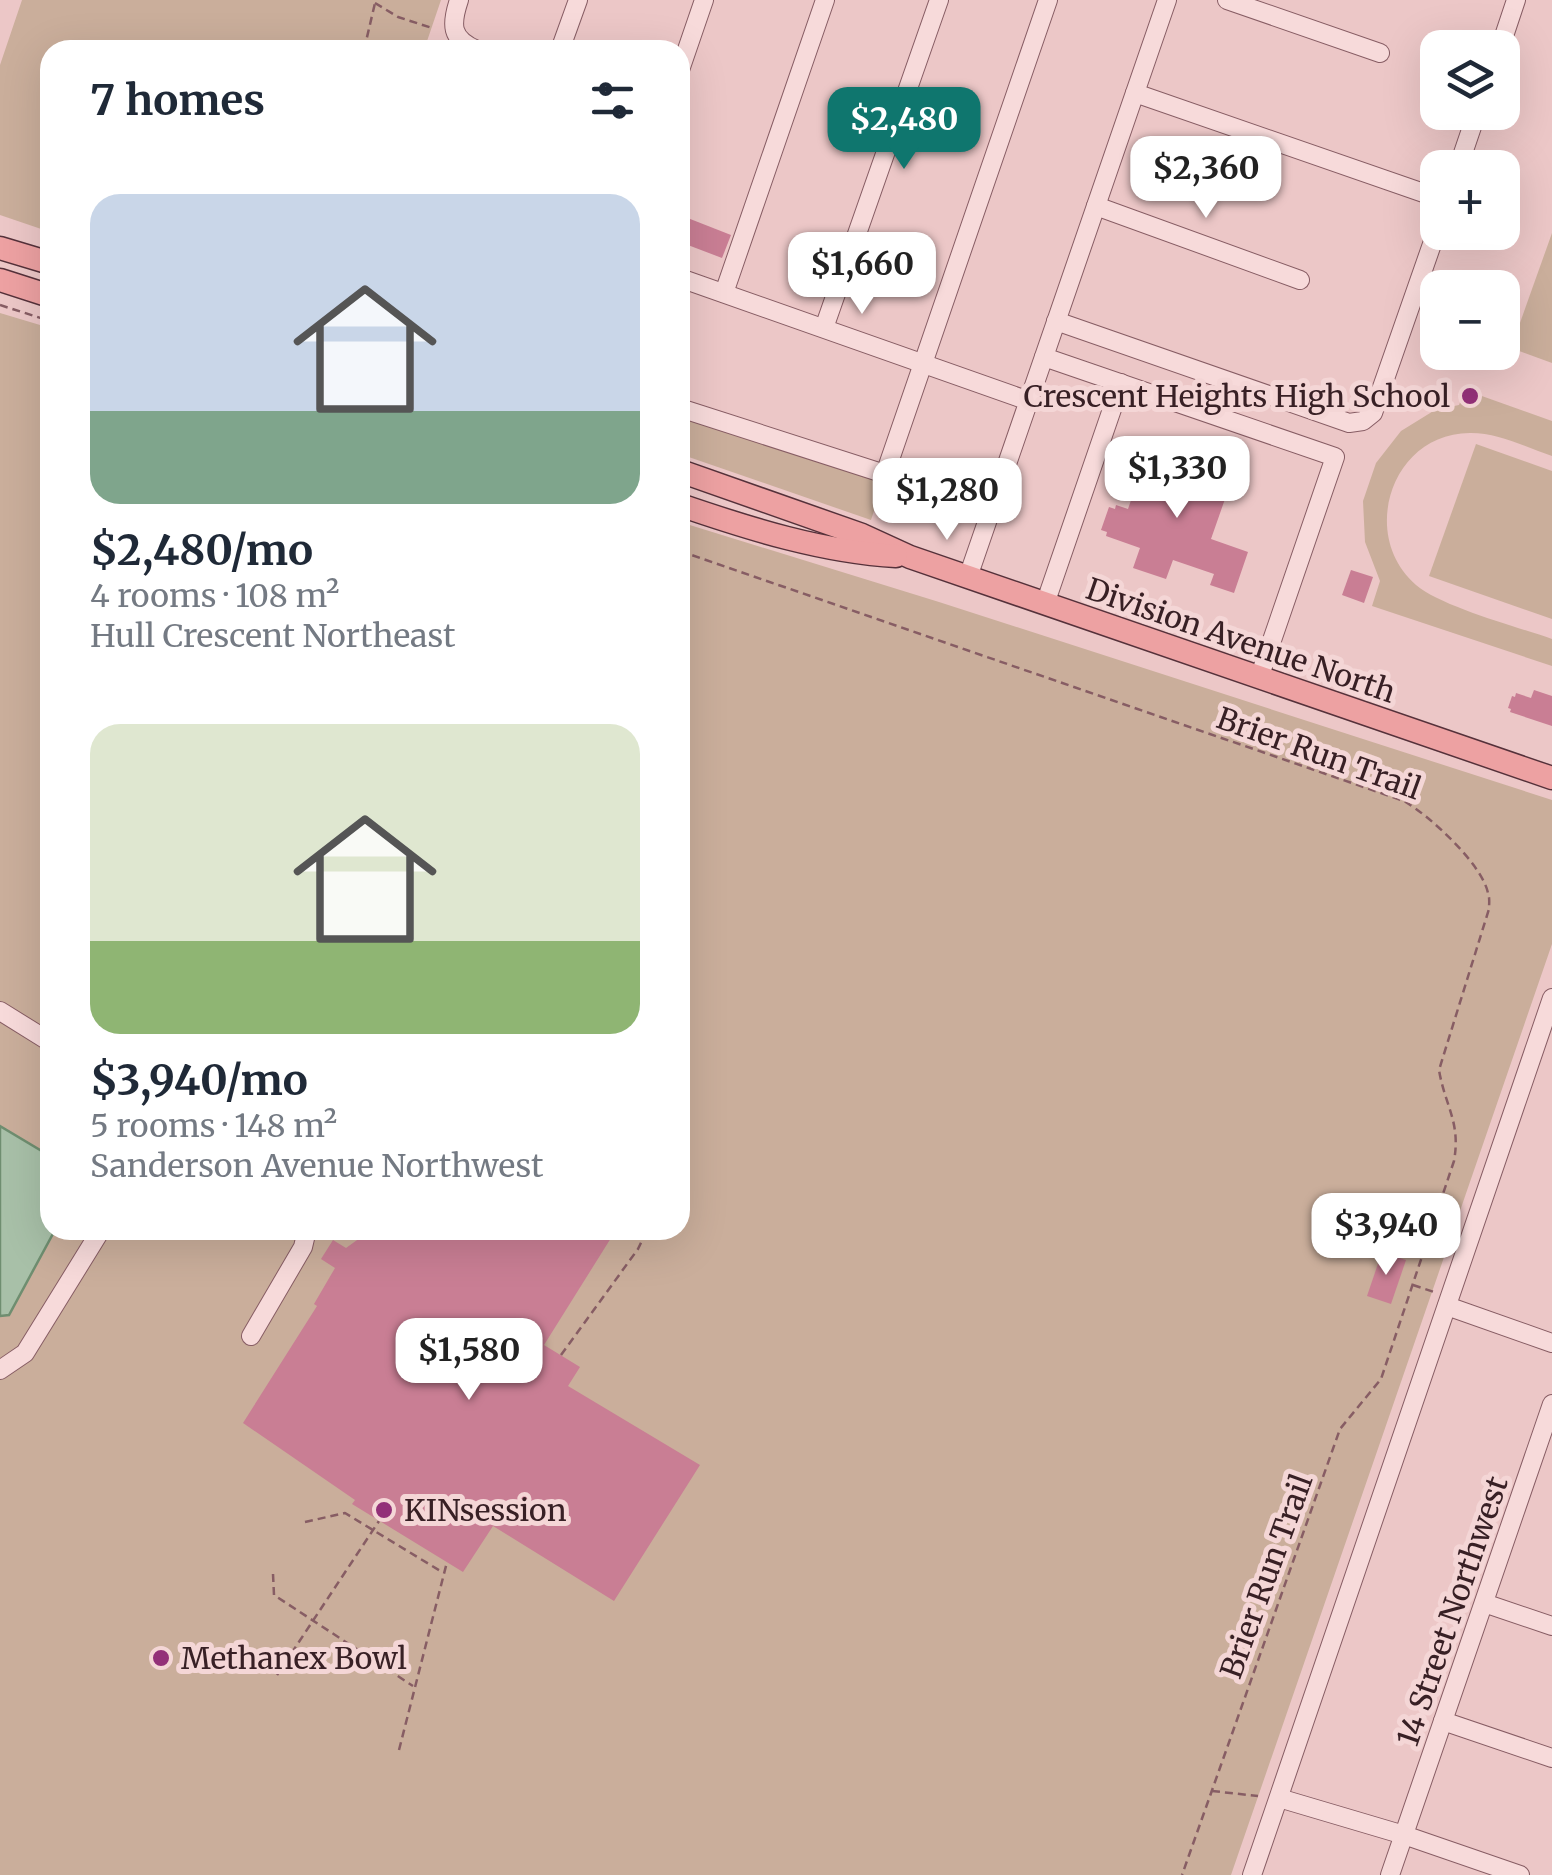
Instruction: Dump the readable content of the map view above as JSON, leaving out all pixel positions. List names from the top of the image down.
{
  "streets": {
    "main road": ["Division Avenue North"],
    "street": ["14 Street Northwest"],
    "path": ["Brier Run Trail"]
  },
  "places": ["Crescent Heights High School", "KINsession", "Methanex Bowl"],
  "page": {
    "map_buttons": ["+", "−"],
    "heading": "7 homes",
    "price": [
      "$2,480",
      "$2,360",
      "$1,660",
      "$1,330",
      "$1,280",
      "$3,940",
      "$1,580"
    ],
    "list": [
      {
        "name": "$2,480/mo",
        "note": "4 rooms · 108 m² · Hull Crescent Northeast"
      },
      {
        "name": "$3,940/mo",
        "note": "5 rooms · 148 m² · Sanderson Avenue Northwest"
      }
    ]
  }
}
